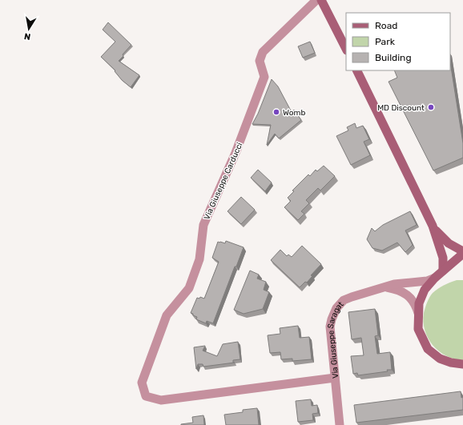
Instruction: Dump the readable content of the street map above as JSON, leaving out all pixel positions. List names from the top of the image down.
{
  "streets": {
    "street": ["Via Giuseppe Carducci", "Via Giuseppe Saragat"]
  },
  "crossings": [
    ["Via Giuseppe Carducci", "Via Giuseppe Saragat"]
  ],
  "places": ["MD Discount", "Womb"],
  "legend": ["Road", "Park", "Building"],
  "north": "bottom"
}
